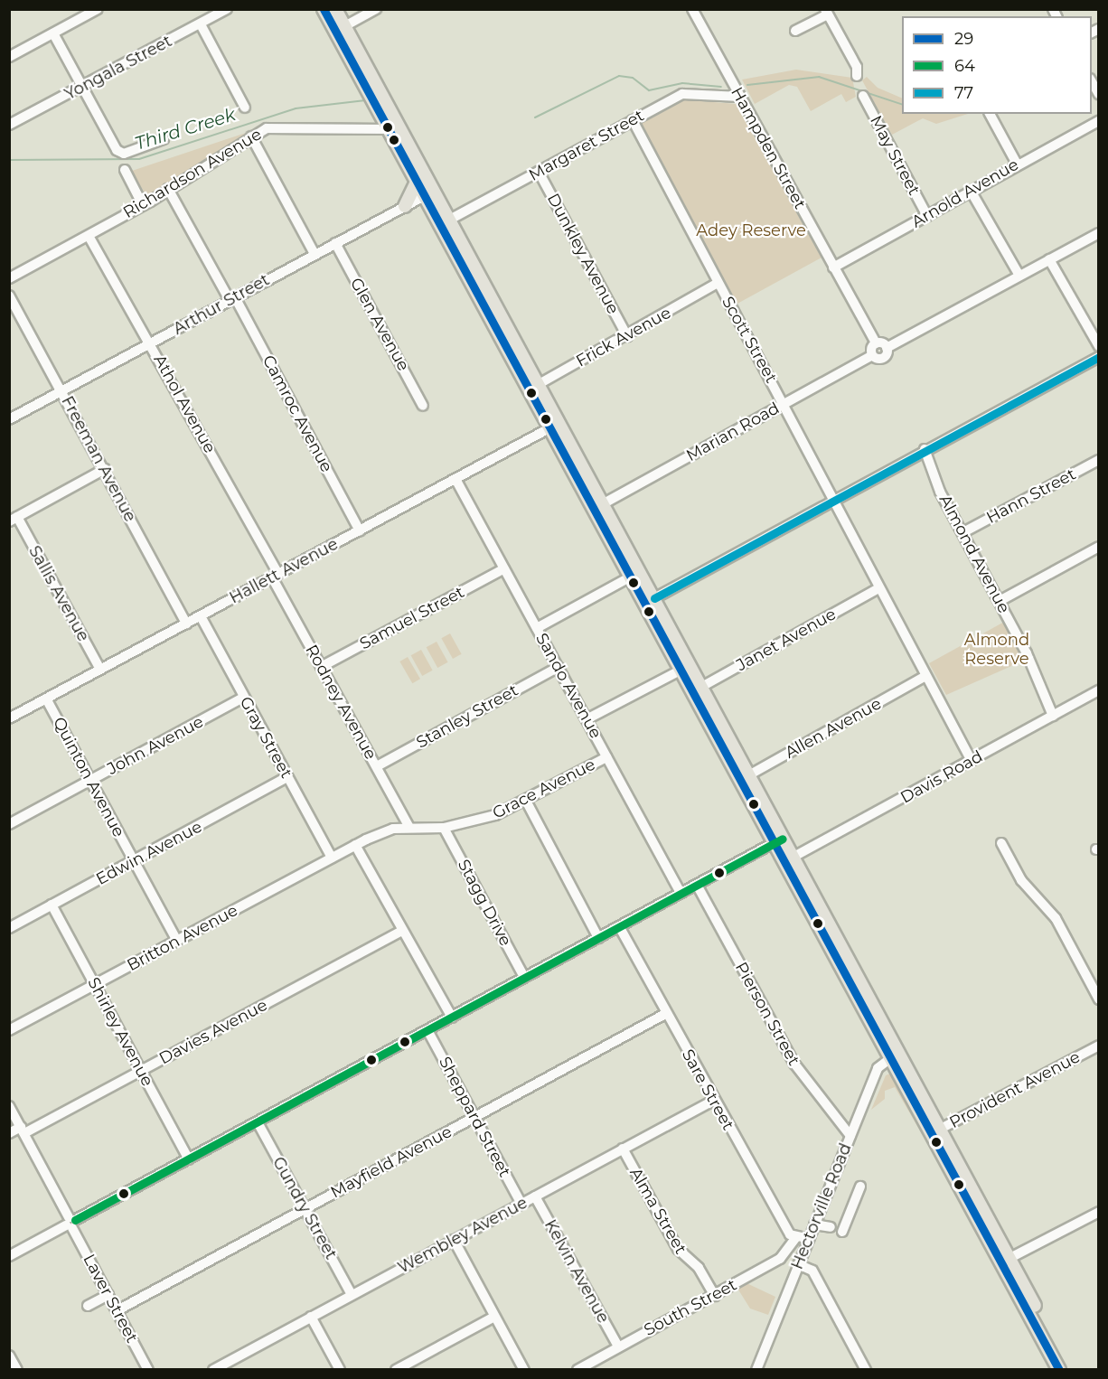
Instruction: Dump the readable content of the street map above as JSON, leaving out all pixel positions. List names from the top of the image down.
{
  "streets": {
    "street": [
      "Yongala Street",
      "Margaret Street",
      "Hampden Street",
      "May Street",
      "Richardson Avenue",
      "Arnold Avenue",
      "Dunkley Avenue",
      "Arthur Street",
      "Glen Avenue",
      "Frick Avenue",
      "Scott Street",
      "Athol Avenue",
      "Camroc Avenue",
      "Marian Road",
      "Freeman Avenue",
      "Hann Street",
      "Almond Avenue",
      "Hallett Avenue",
      "Sallis Avenue",
      "Samuel Street",
      "Janet Avenue",
      "Sando Avenue",
      "Rodney Avenue",
      "Stanley Street",
      "Allen Avenue",
      "Gray Street",
      "John Avenue",
      "Quinton Avenue",
      "Davis Road",
      "Grace Avenue",
      "Edwin Avenue",
      "Stagg Drive",
      "Britton Avenue",
      "Pierson Street",
      "Shirley Avenue",
      "Davies Avenue",
      "Sare Street",
      "Provident Avenue",
      "Sheppard Street",
      "Mayfield Avenue",
      "Hectorville Road",
      "Gundry Street",
      "Alma Street",
      "Wembley Avenue",
      "Kelvin Avenue",
      "Laver Street",
      "South Street"
    ]
  },
  "crossings": [
    ["Margaret Street", "Hampden Street"],
    ["Margaret Street", "Dunkley Avenue"],
    ["Margaret Street", "Scott Street"],
    ["Hampden Street", "Arnold Avenue"],
    ["May Street", "Arnold Avenue"],
    ["Richardson Avenue", "Athol Avenue"],
    ["Richardson Avenue", "Camroc Avenue"],
    ["Dunkley Avenue", "Frick Avenue"],
    ["Arthur Street", "Glen Avenue"],
    ["Arthur Street", "Athol Avenue"],
    ["Arthur Street", "Camroc Avenue"],
    ["Arthur Street", "Freeman Avenue"],
    ["Frick Avenue", "Scott Street"],
    ["Scott Street", "Marian Road"],
    ["Scott Street", "Janet Avenue"],
    ["Scott Street", "Allen Avenue"],
    ["Scott Street", "Davis Road"],
    ["Athol Avenue", "Hallett Avenue"],
    ["Athol Avenue", "Rodney Avenue"],
    ["Camroc Avenue", "Hallett Avenue"],
    ["Freeman Avenue", "Hallett Avenue"],
    ["Hann Street", "Almond Avenue"],
    ["Almond Avenue", "Davis Road"],
    ["Hallett Avenue", "Sallis Avenue"],
    ["Hallett Avenue", "Sando Avenue"],
    ["Hallett Avenue", "Rodney Avenue"],
    ["Hallett Avenue", "Gray Street"],
    ["Hallett Avenue", "Quinton Avenue"],
    ["Samuel Street", "Sando Avenue"],
    ["Samuel Street", "Rodney Avenue"],
    ["Sando Avenue", "Stanley Street"],
    ["Sando Avenue", "Grace Avenue"],
    ["Rodney Avenue", "Stanley Street"],
    ["Rodney Avenue", "Grace Avenue"],
    ["Gray Street", "John Avenue"],
    ["Gray Street", "Edwin Avenue"],
    ["Gray Street", "Britton Avenue"],
    ["John Avenue", "Quinton Avenue"],
    ["Quinton Avenue", "Edwin Avenue"],
    ["Quinton Avenue", "Britton Avenue"],
    ["Grace Avenue", "Stagg Drive"],
    ["Grace Avenue", "Britton Avenue"],
    ["Edwin Avenue", "Shirley Avenue"],
    ["Britton Avenue", "Shirley Avenue"],
    ["Pierson Street", "Hectorville Road"],
    ["Shirley Avenue", "Davies Avenue"],
    ["Davies Avenue", "Laver Street"],
    ["Sare Street", "Mayfield Avenue"],
    ["Sare Street", "Wembley Avenue"],
    ["Sare Street", "South Street"],
    ["Sheppard Street", "Mayfield Avenue"],
    ["Sheppard Street", "Wembley Avenue"],
    ["Mayfield Avenue", "Gundry Street"],
    ["Mayfield Avenue", "Laver Street"],
    ["Gundry Street", "Wembley Avenue"],
    ["Alma Street", "Wembley Avenue"],
    ["Alma Street", "South Street"],
    ["Wembley Avenue", "Kelvin Avenue"],
    ["Kelvin Avenue", "South Street"]
  ],
  "water": ["Third Creek"],
  "parks": ["Adey Reserve", "Almond Reserve"],
  "lines": ["transit line 29", "transit line 77", "transit line 64"],
  "legend": ["29", "64", "77"]
}
